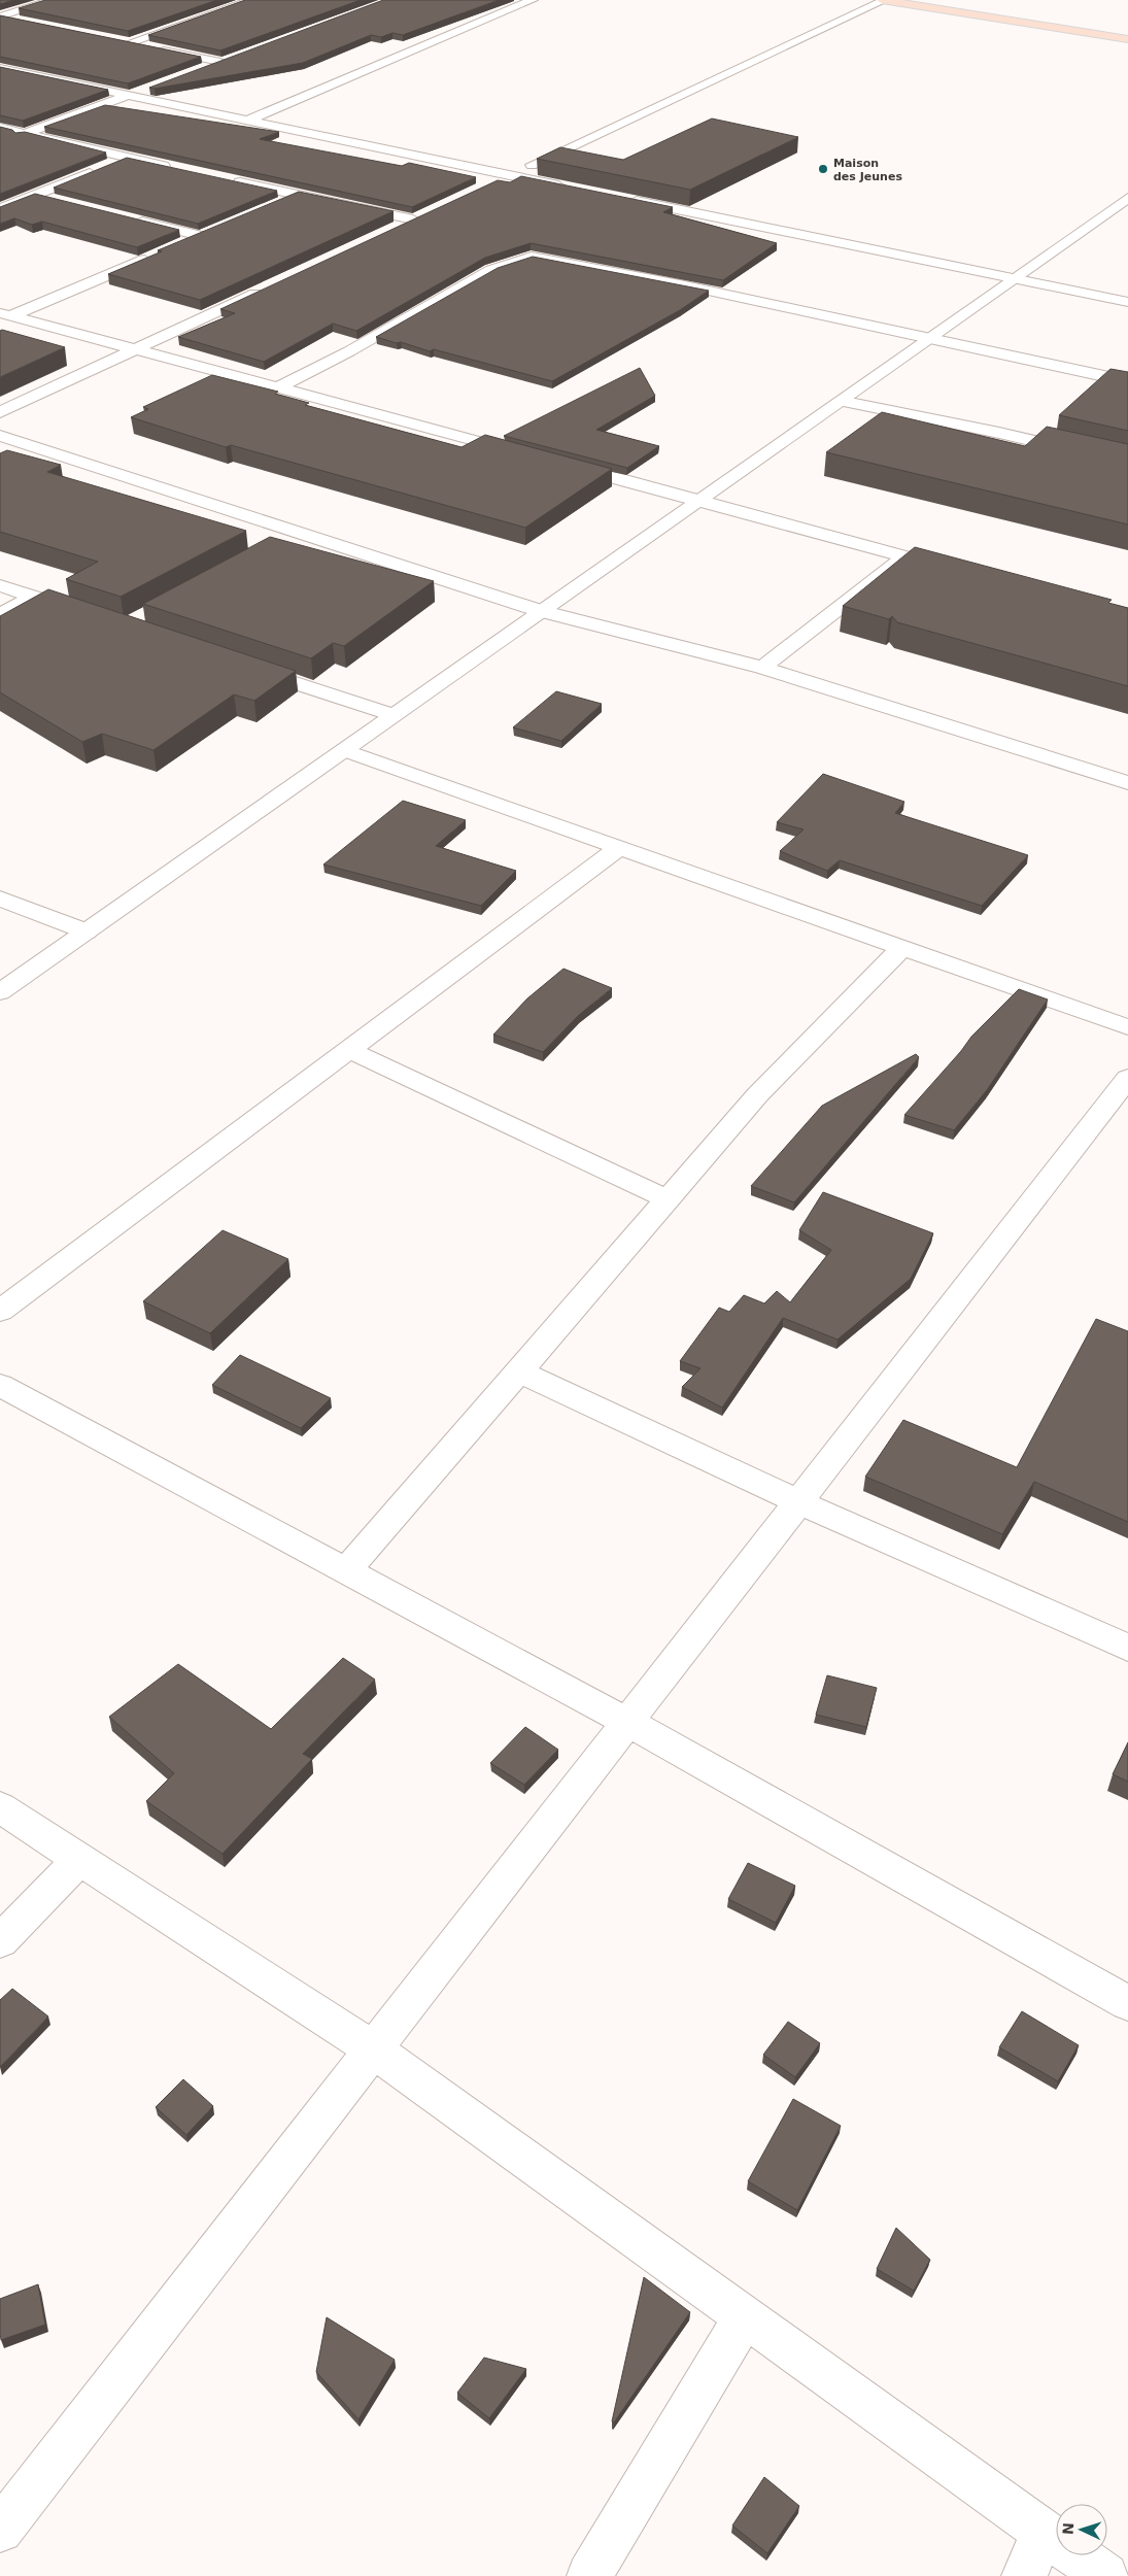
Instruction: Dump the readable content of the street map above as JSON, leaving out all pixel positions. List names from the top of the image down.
{
  "places": ["Maison des Jeunes"],
  "north": "left"
}
